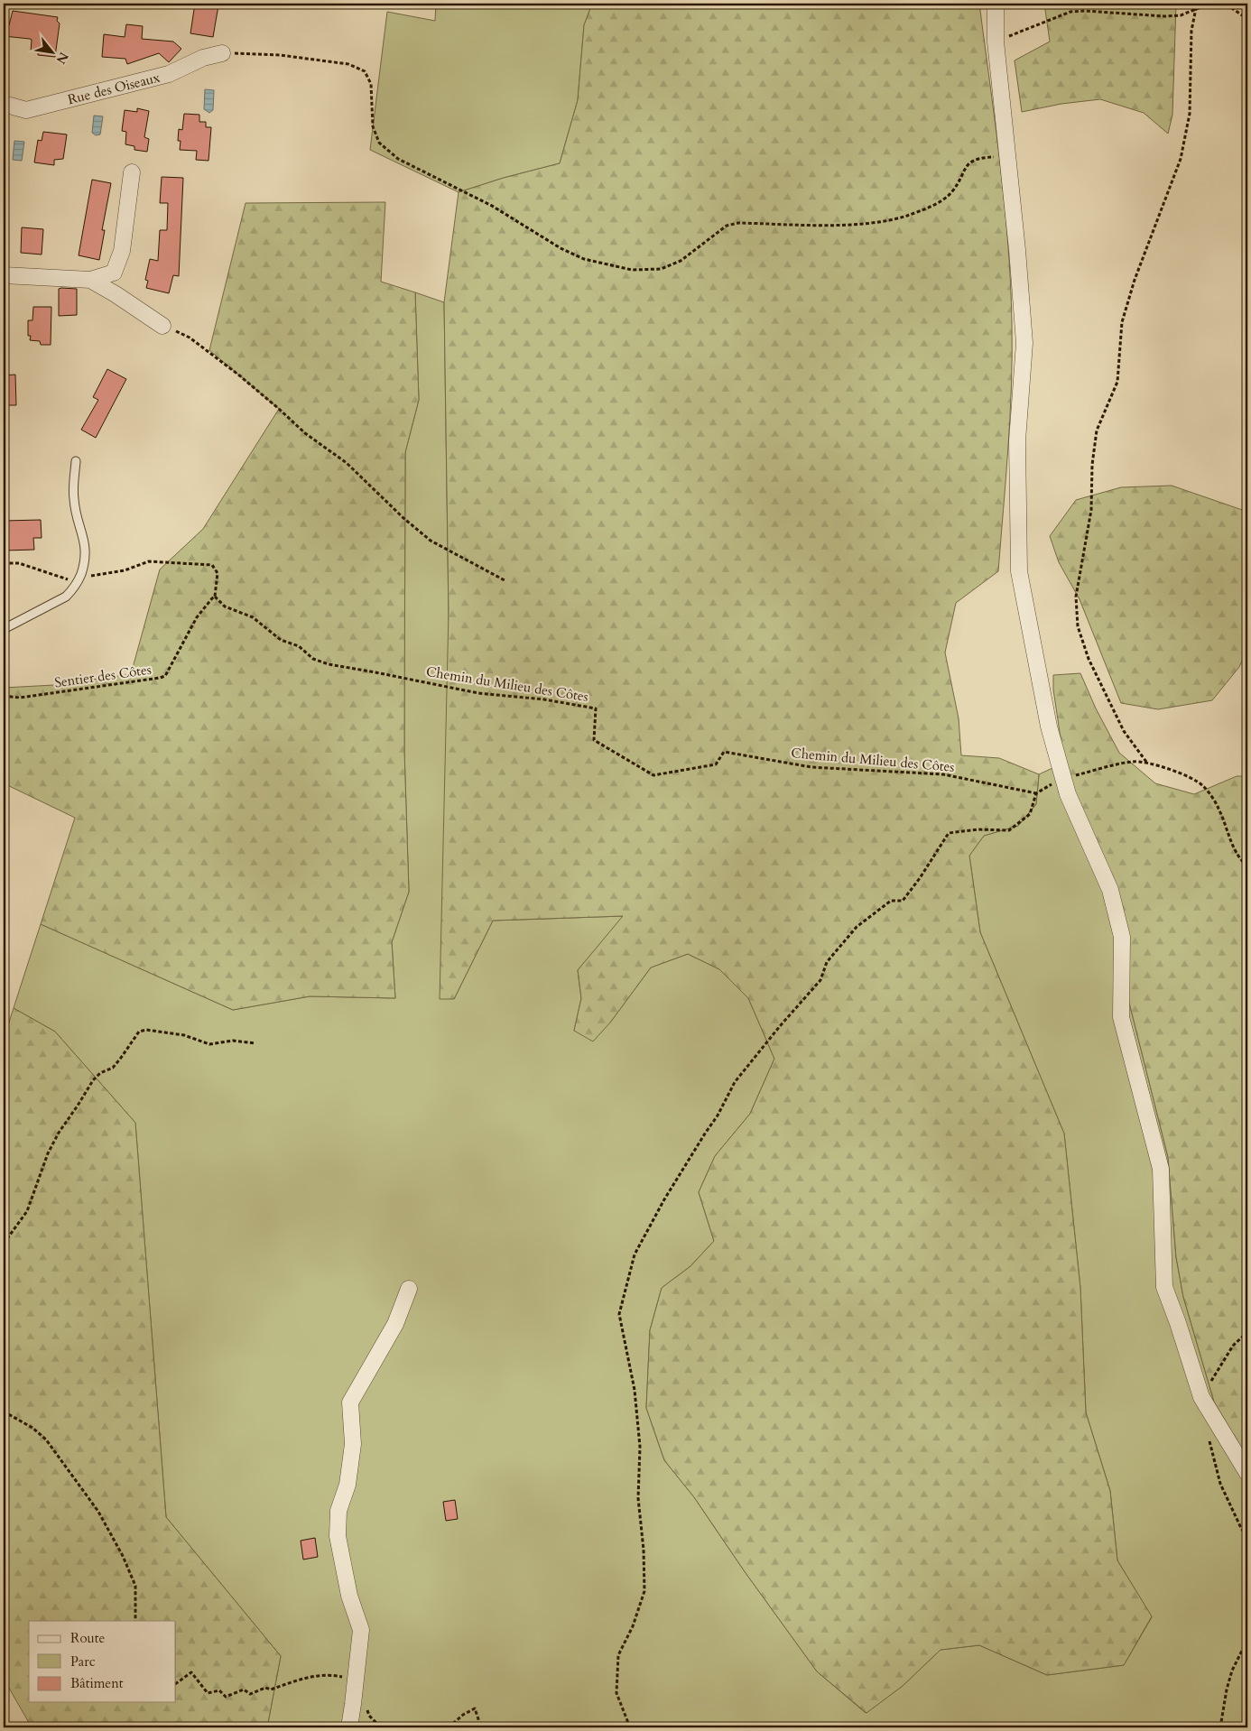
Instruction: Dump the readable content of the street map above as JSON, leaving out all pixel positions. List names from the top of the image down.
{
  "streets": {
    "street": ["Rue des Oiseaux"],
    "path": ["Sentier des Côtes", "Chemin du Milieu des Côtes"]
  },
  "crossings": [
    ["Sentier des Côtes", "Chemin du Milieu des Côtes"]
  ],
  "legend": ["Route", "Parc", "Bâtiment"],
  "north": "bottom right"
}
